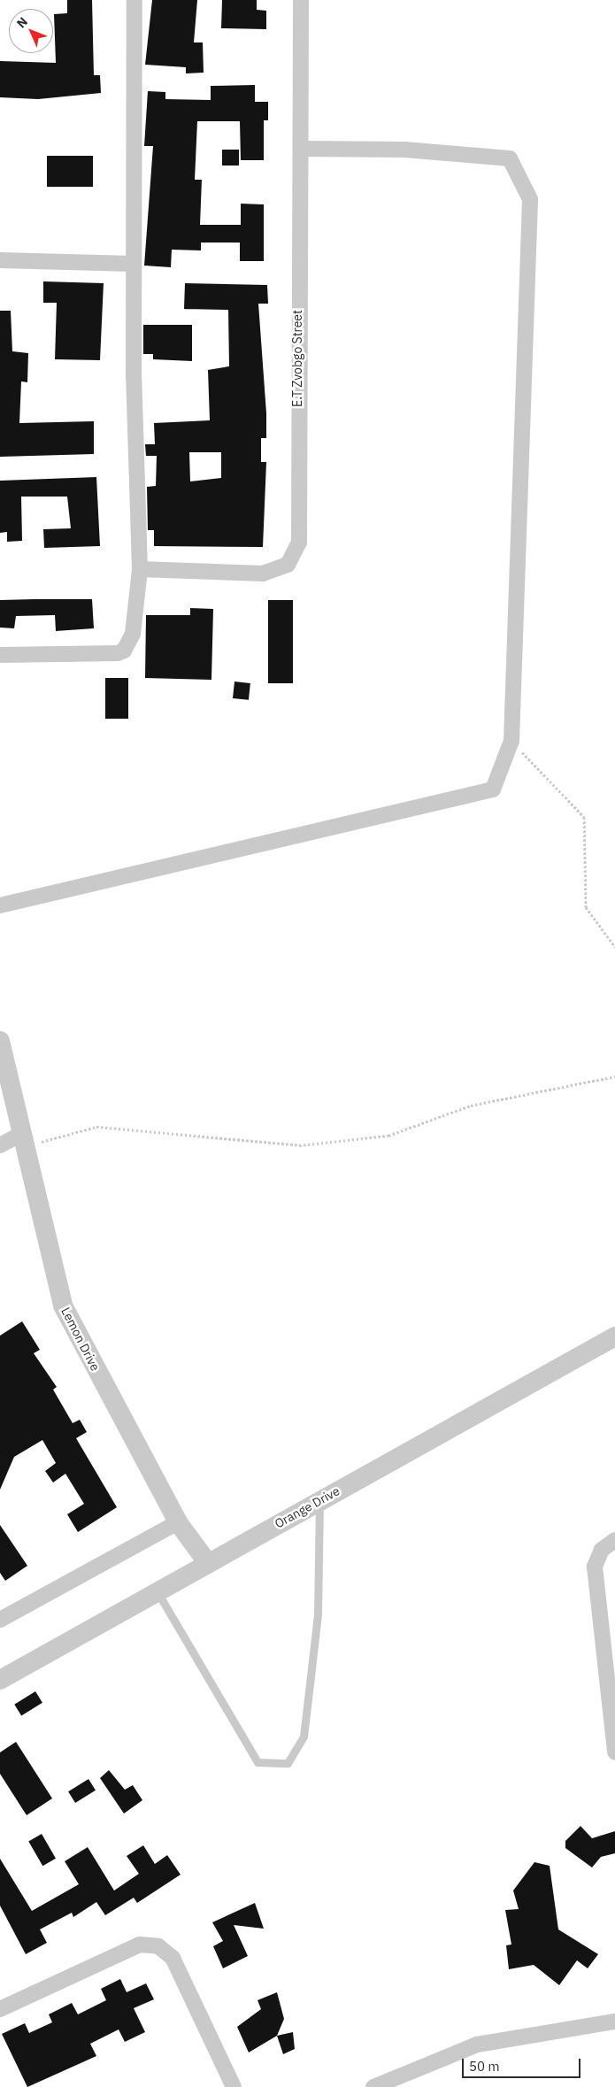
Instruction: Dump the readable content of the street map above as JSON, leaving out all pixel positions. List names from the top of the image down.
{
  "streets": {
    "street": ["E.T Zvobgo Street", "Lemon Drive", "Orange Drive"]
  },
  "crossings": [
    ["Lemon Drive", "Orange Drive"]
  ],
  "scale_bar": "50 m",
  "north": "top left"
}
